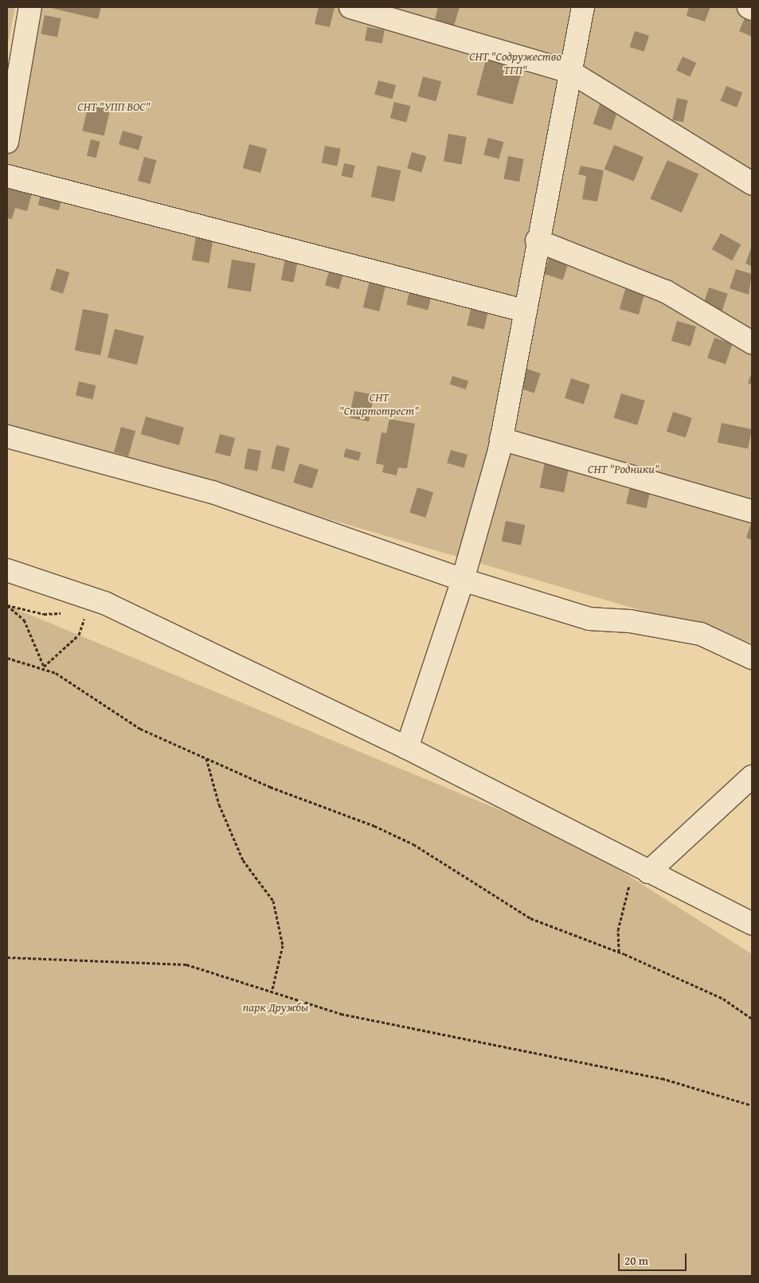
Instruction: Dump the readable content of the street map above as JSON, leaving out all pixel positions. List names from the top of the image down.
{
  "parks": [
    "СНТ \"Содружество ТГП\"",
    "СНТ \"УПП ВОС\"",
    "СНТ \"Спиртотрест\"",
    "СНТ \"Родники\"",
    "парк Дружбы"
  ],
  "scale_bar": "20 m"
}
